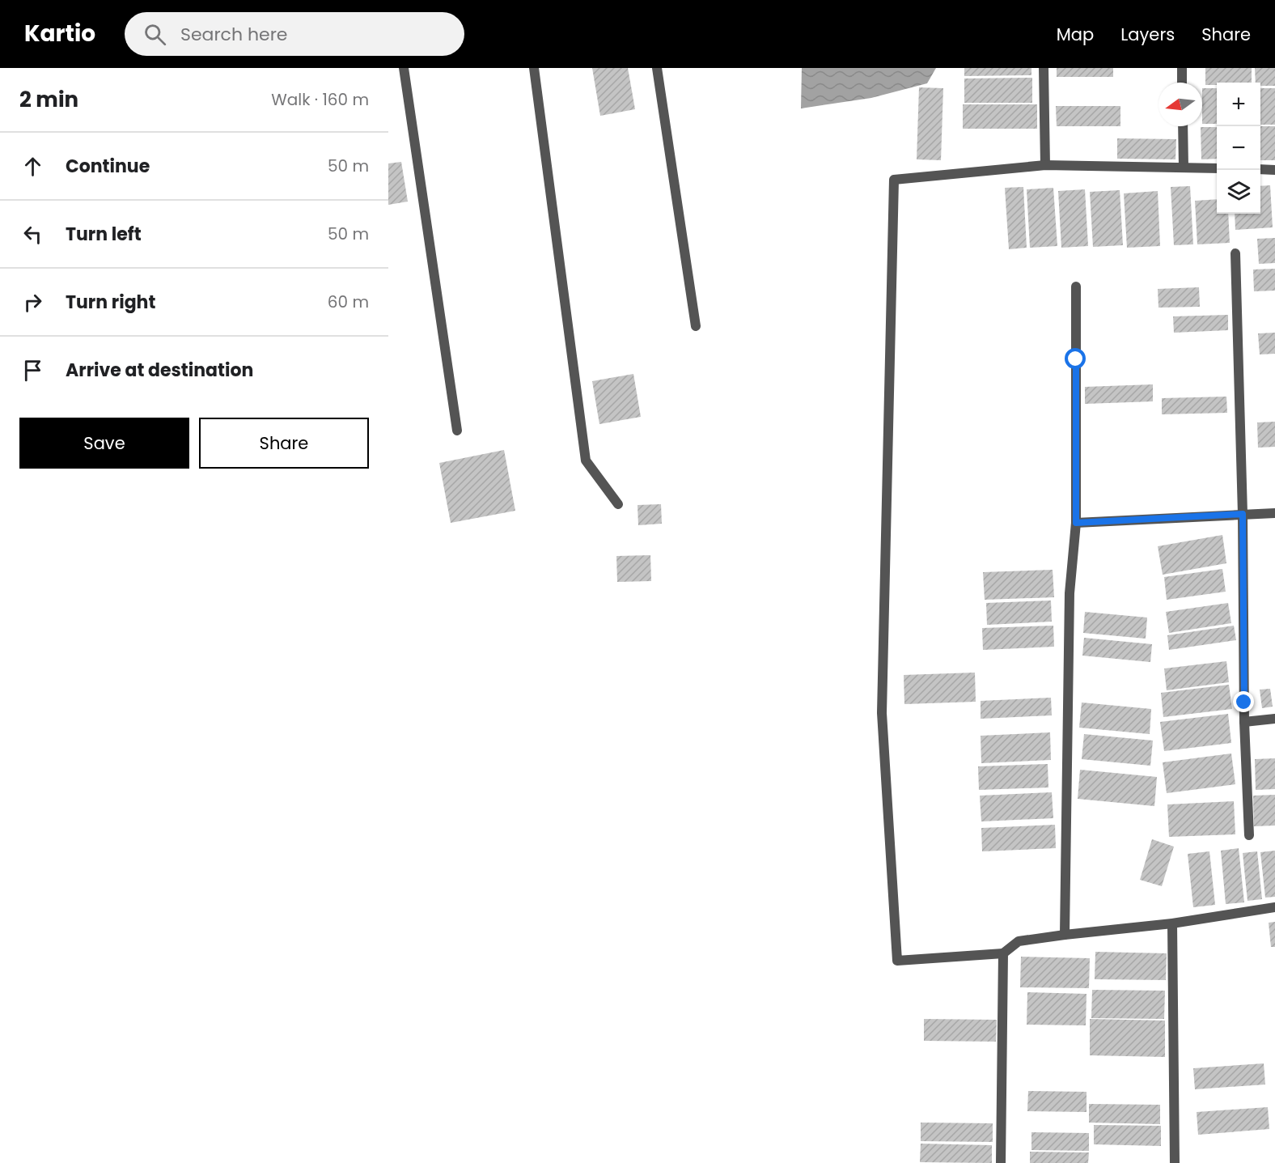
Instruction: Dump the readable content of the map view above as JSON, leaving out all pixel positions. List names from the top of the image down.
{
  "north": "left",
  "page": {
    "header": "Kartio",
    "search": "Search here",
    "nav": ["Map", "Layers", "Share"],
    "heading": ["2 min", "Walk · 160 m"],
    "map_buttons": ["+", "−"],
    "list": [
      ["Continue", "50 m"],
      ["Turn left", "50 m"],
      ["Turn right", "60 m"],
      "Arrive at destination"
    ],
    "buttons": ["Save", "Share"]
  }
}
